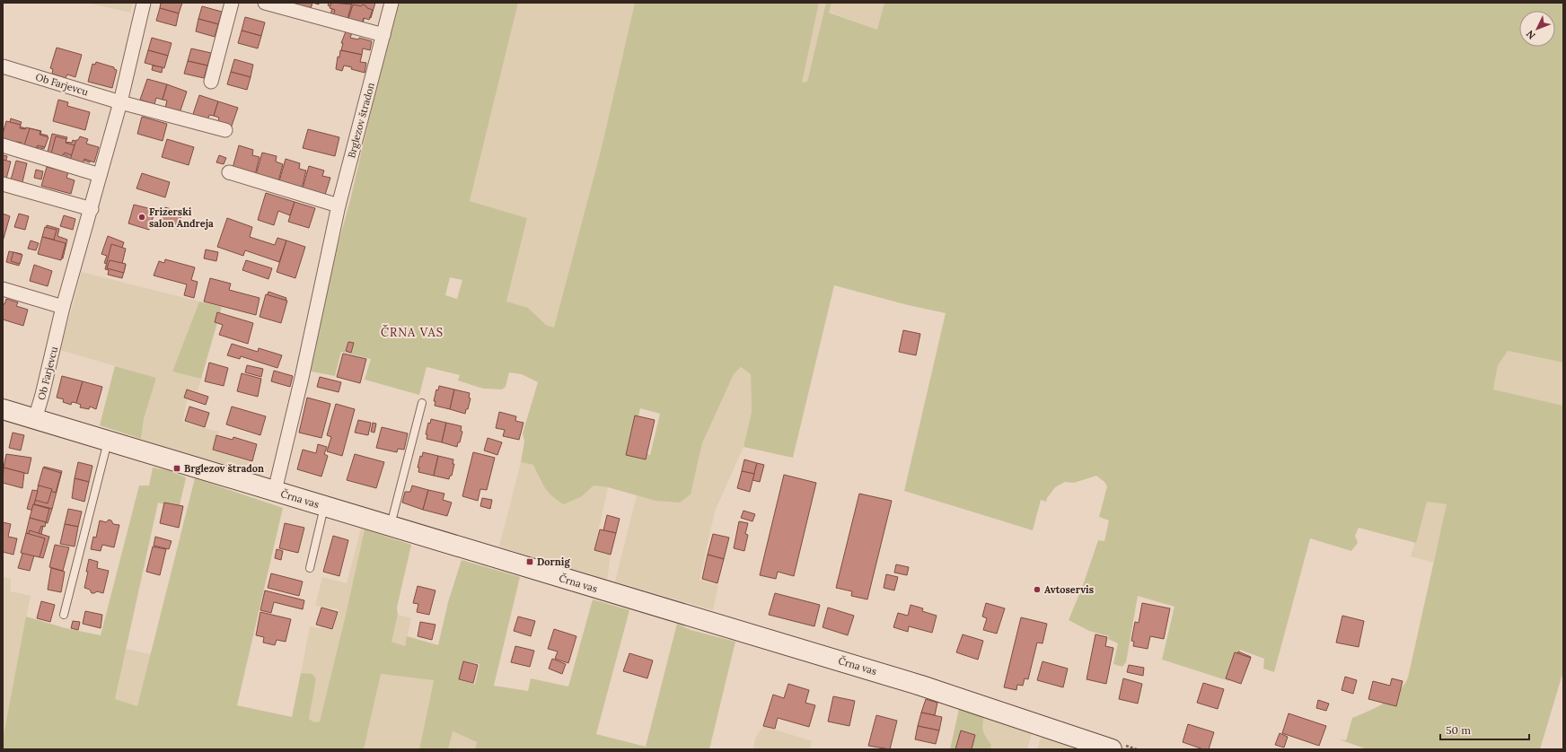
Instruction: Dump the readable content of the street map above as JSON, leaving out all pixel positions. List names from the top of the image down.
{
  "streets": {
    "street": ["Ob Farjevcu", "Brglezov štradon", "Črna vas"]
  },
  "crossings": [
    ["Ob Farjevcu", "Črna vas"],
    ["Brglezov štradon", "Črna vas"]
  ],
  "districts": ["ČRNA VAS"],
  "places": {
    "other": ["Frizerski salon Andreja", "Avtoservis"],
    "transit": ["Brglezov štradon", "Dornig"]
  },
  "scale_bar": "50 m",
  "north": "bottom left"
}
